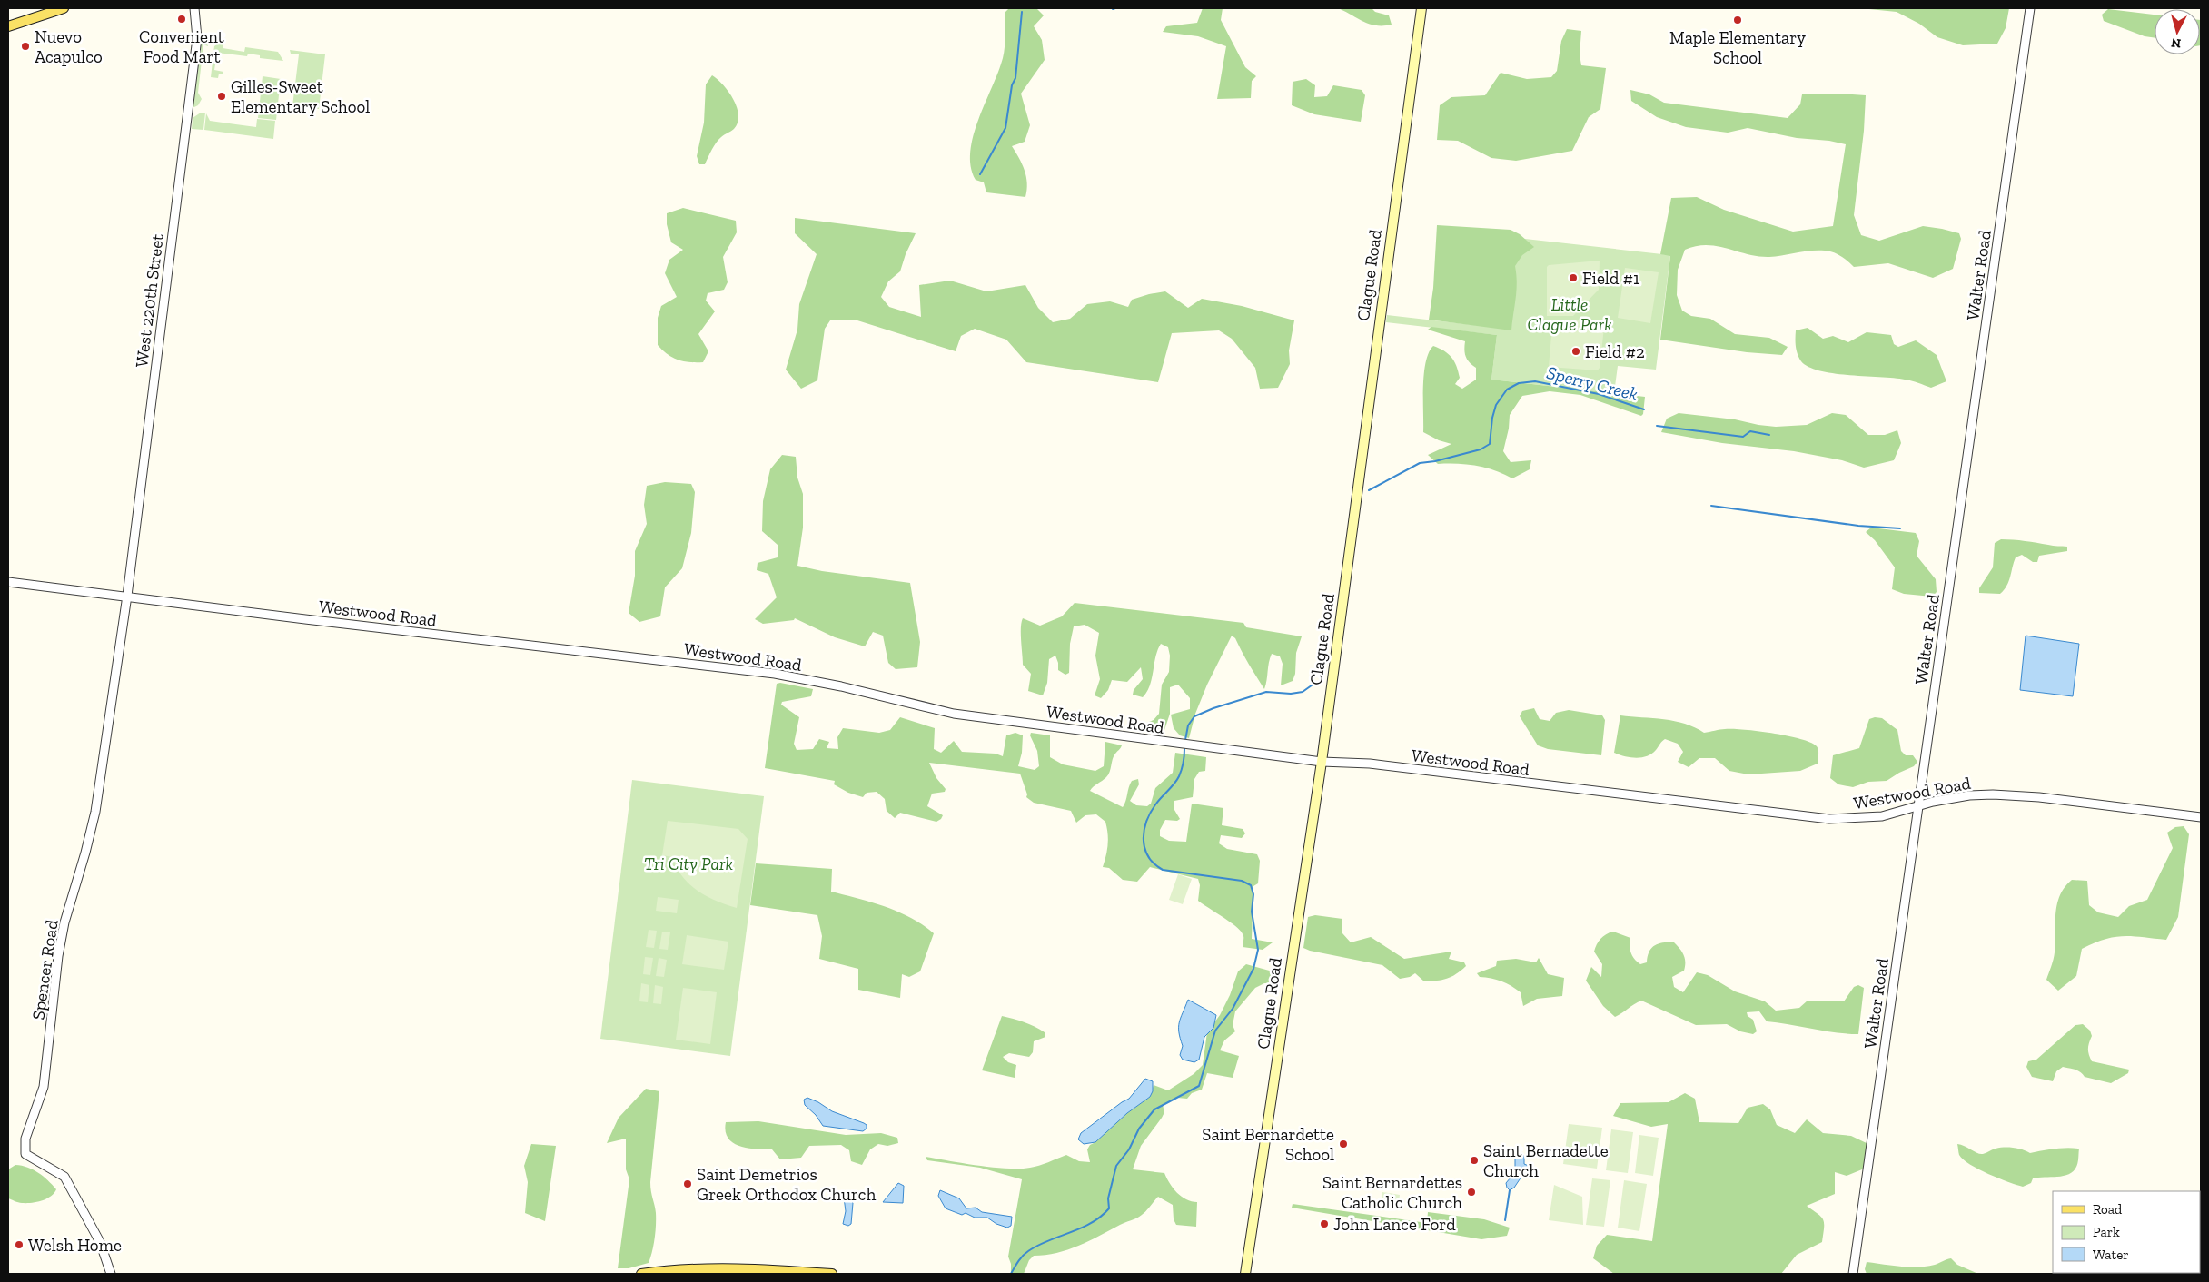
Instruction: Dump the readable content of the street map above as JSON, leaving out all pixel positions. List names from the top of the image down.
{
  "streets": {
    "main road": ["Clague Road"],
    "street": [
      "Walter Road",
      "West 220th Street",
      "Westwood Road",
      "Spencer Road"
    ]
  },
  "crossings": [
    ["Clague Road", "Westwood Road"],
    ["Walter Road", "Westwood Road"],
    ["West 220th Street", "Westwood Road"],
    ["West 220th Street", "Spencer Road"]
  ],
  "water": ["Sperry Creek"],
  "parks": ["Little Clague Park", "Tri City Park"],
  "places": [
    "Convenient Food Mart",
    "Maple Elementary School",
    "Nuevo Acapulco",
    "Gilles-Sweet Elementary School",
    "Field #1",
    "Field #2",
    "Saint Bernardette School",
    "Saint Bernadette Church",
    "Saint Demetrios Greek Orthodox Church",
    "Saint Bernardettes Catholic Church",
    "John Lance Ford",
    "Welsh Home"
  ],
  "legend": ["Road", "Park", "Water"],
  "north": "bottom"
}
